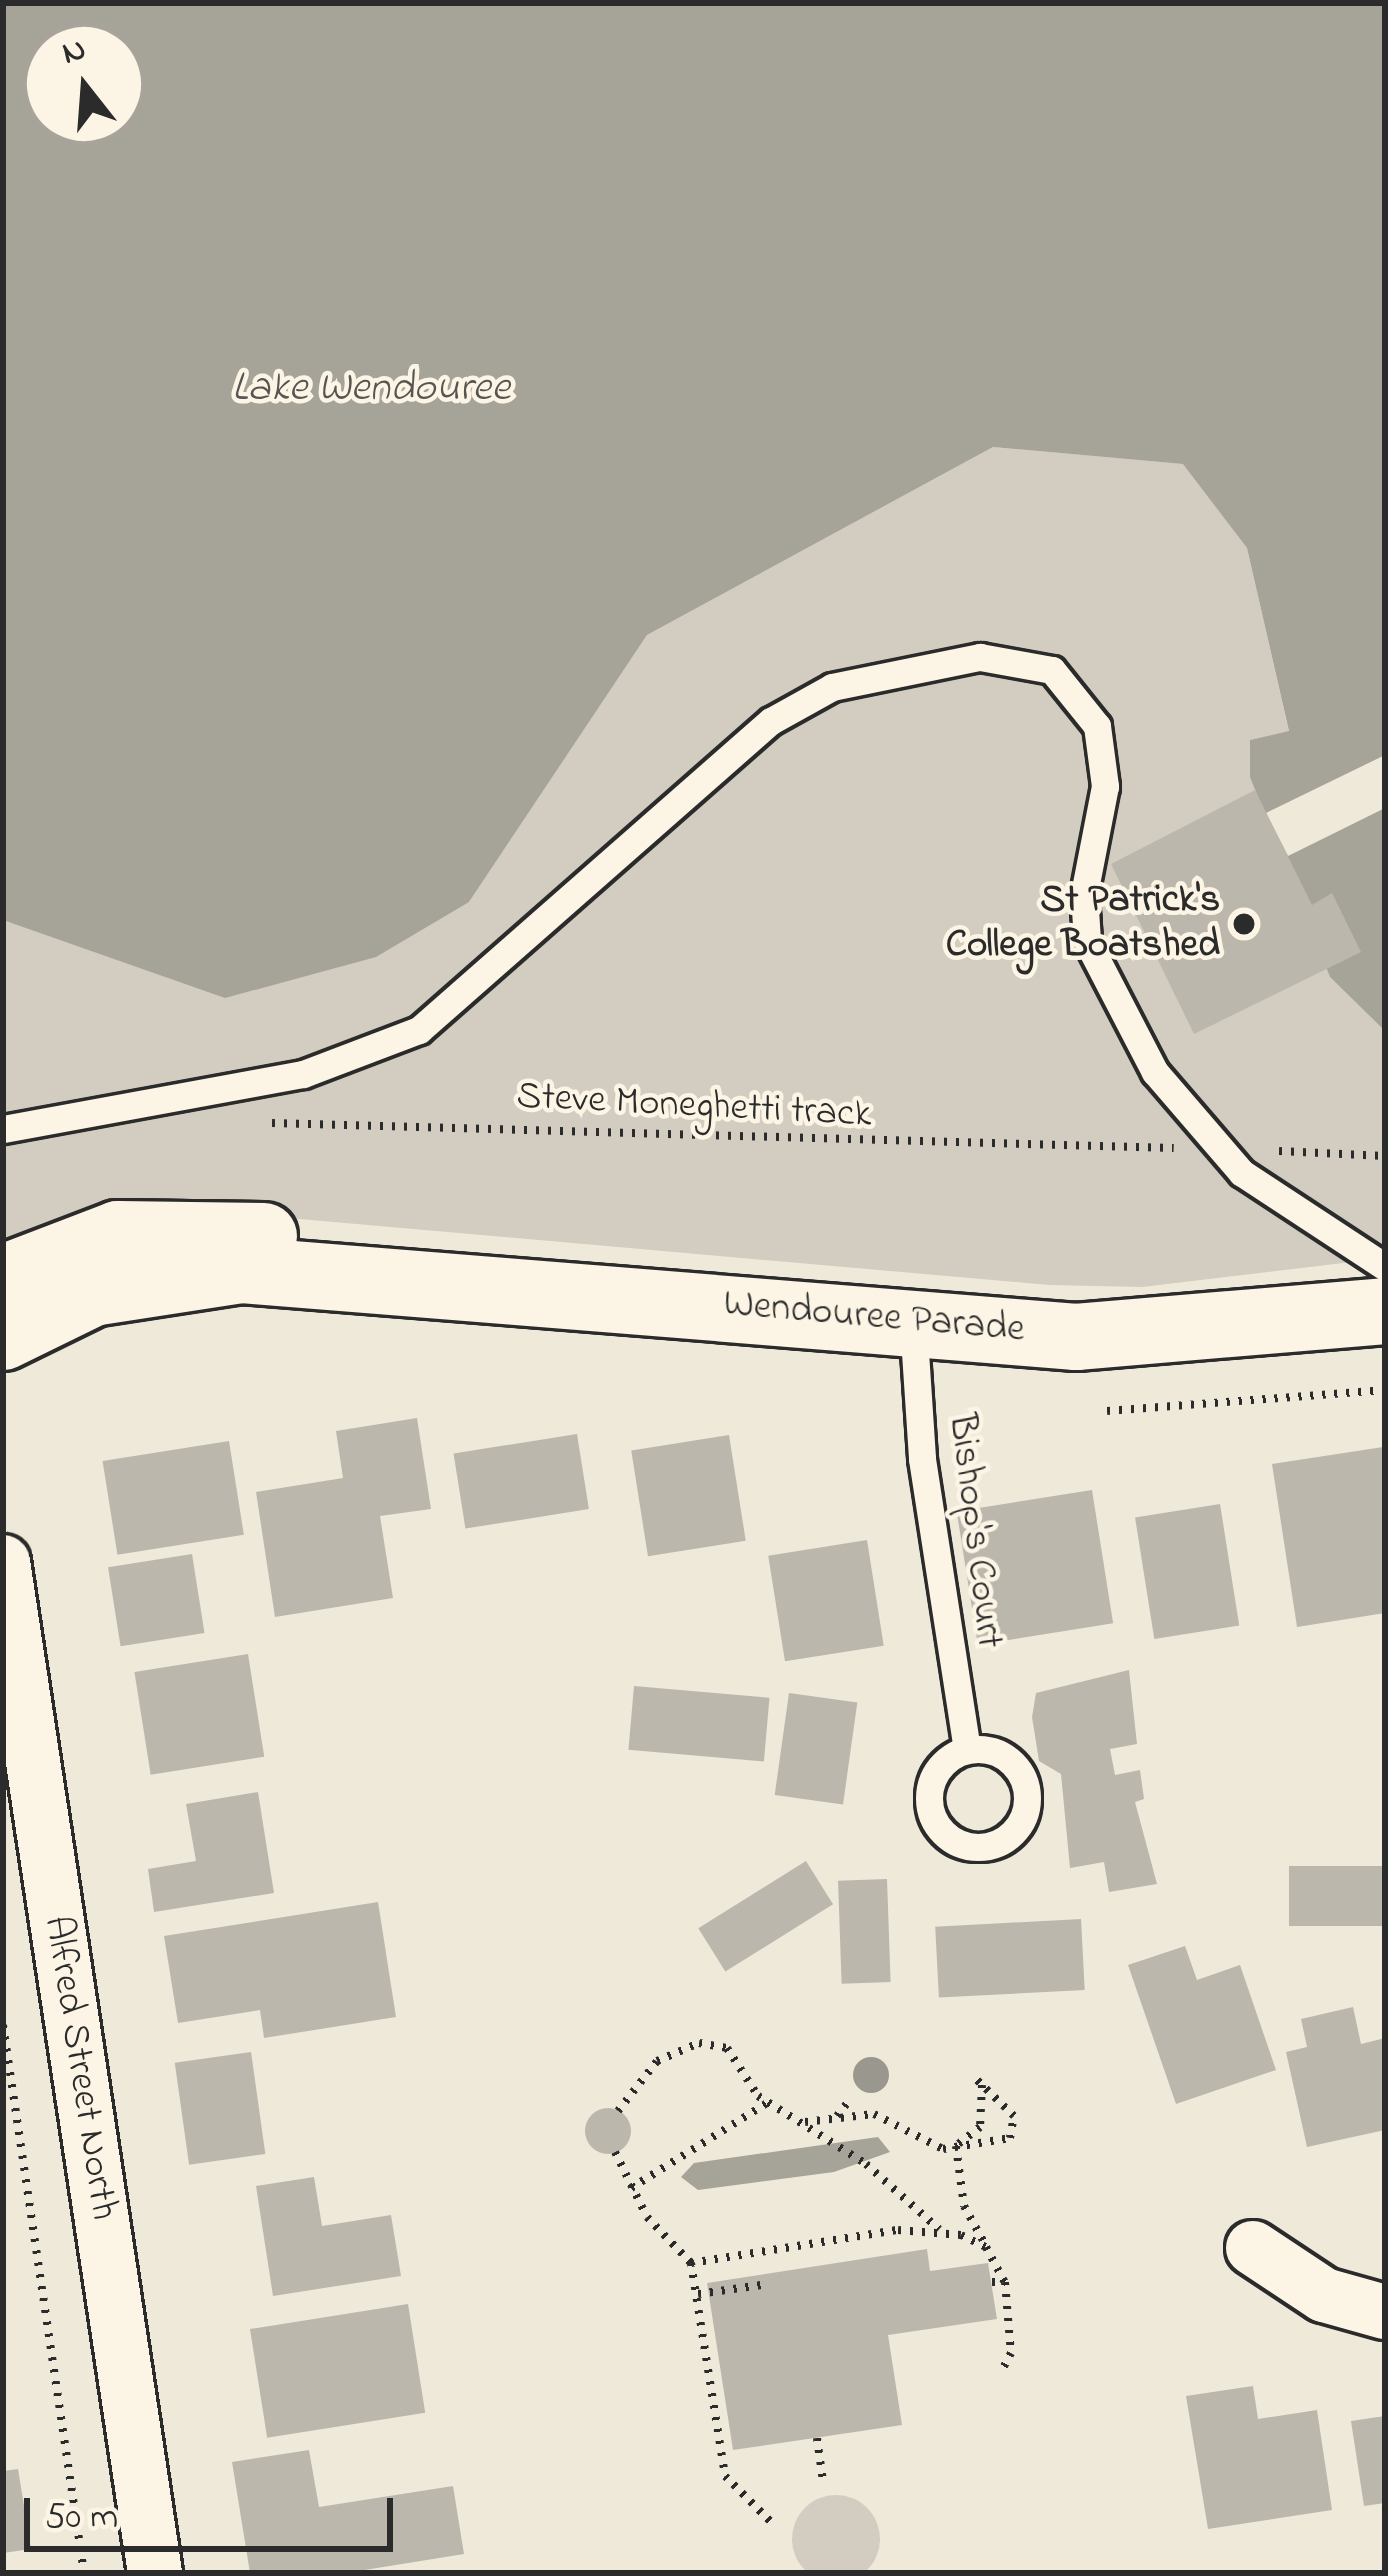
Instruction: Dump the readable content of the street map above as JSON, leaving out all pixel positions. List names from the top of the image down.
{
  "streets": {
    "street": ["Wendouree Parade", "Alfred Street North"],
    "lane": ["Bishop's Court"],
    "path": ["Steve Moneghetti track"]
  },
  "crossings": [
    ["Wendouree Parade", "Bishop's Court"]
  ],
  "water": ["Lake Wendouree"],
  "places": ["St Patrick's College Boatshed"],
  "scale_bar": "50 m",
  "north": "top"
}
